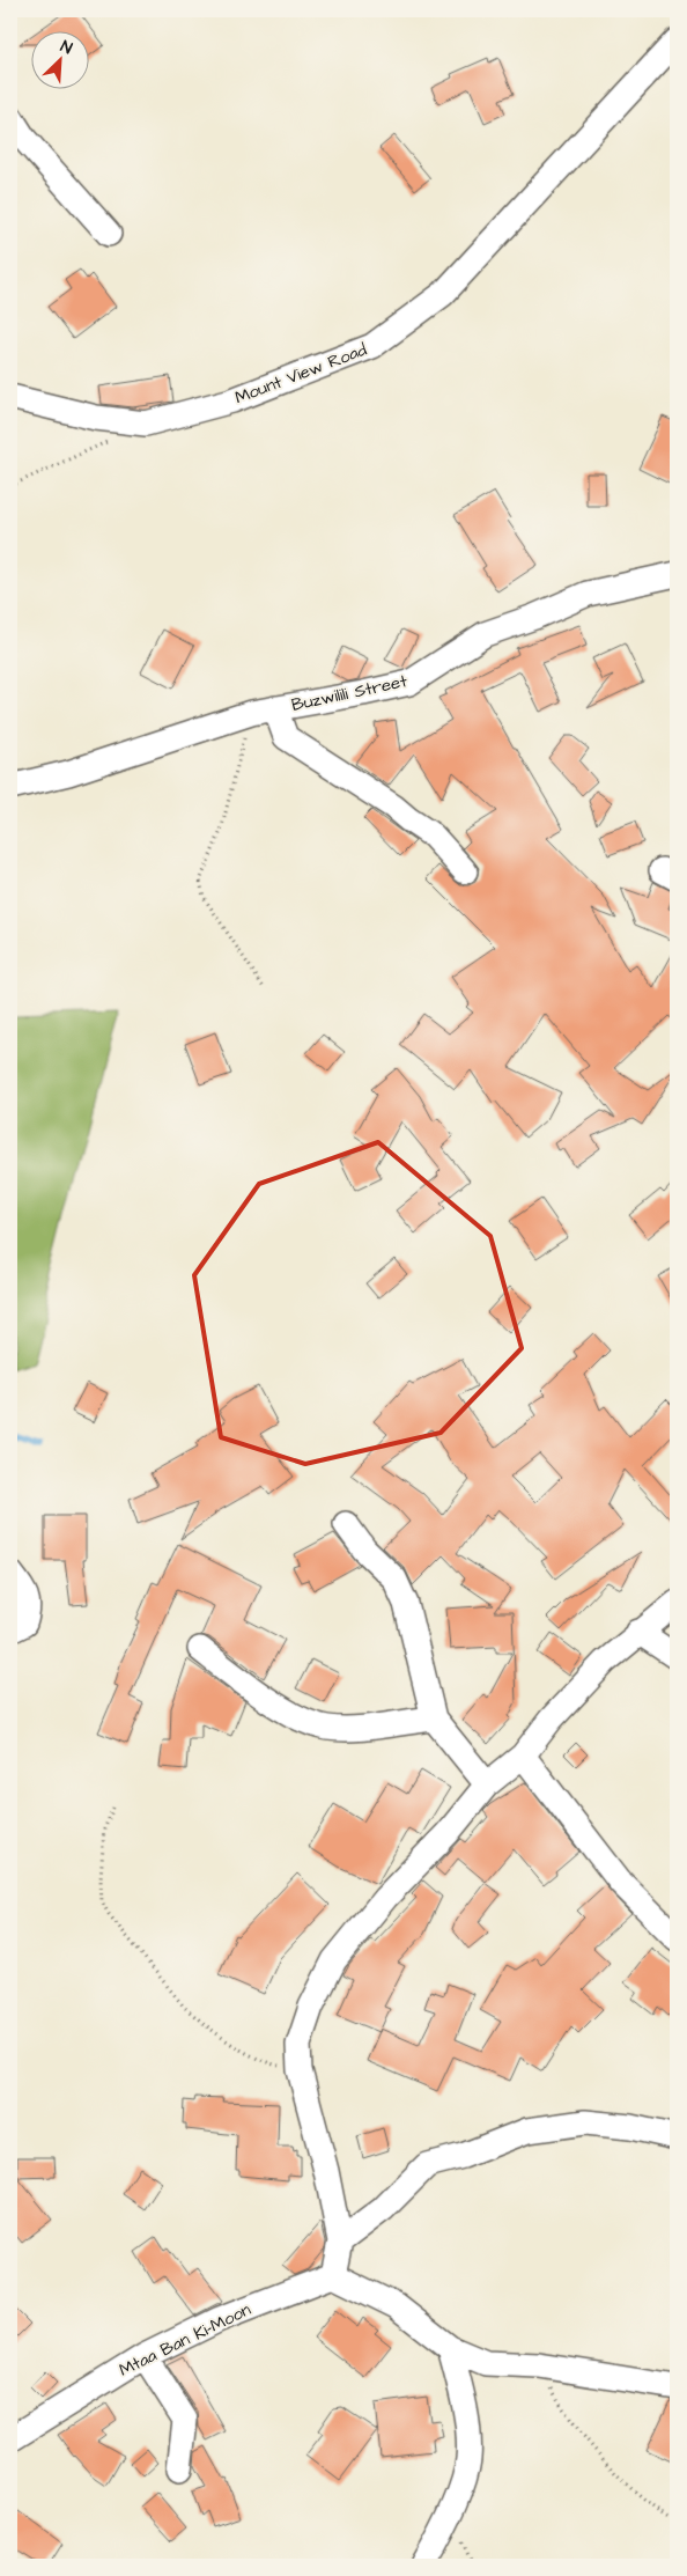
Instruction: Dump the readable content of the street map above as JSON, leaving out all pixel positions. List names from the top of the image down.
{
  "streets": {
    "street": ["Mount View Road", "Buzwilili Street", "Mtaa Ban Ki-Moon"]
  },
  "north": "top right"
}
